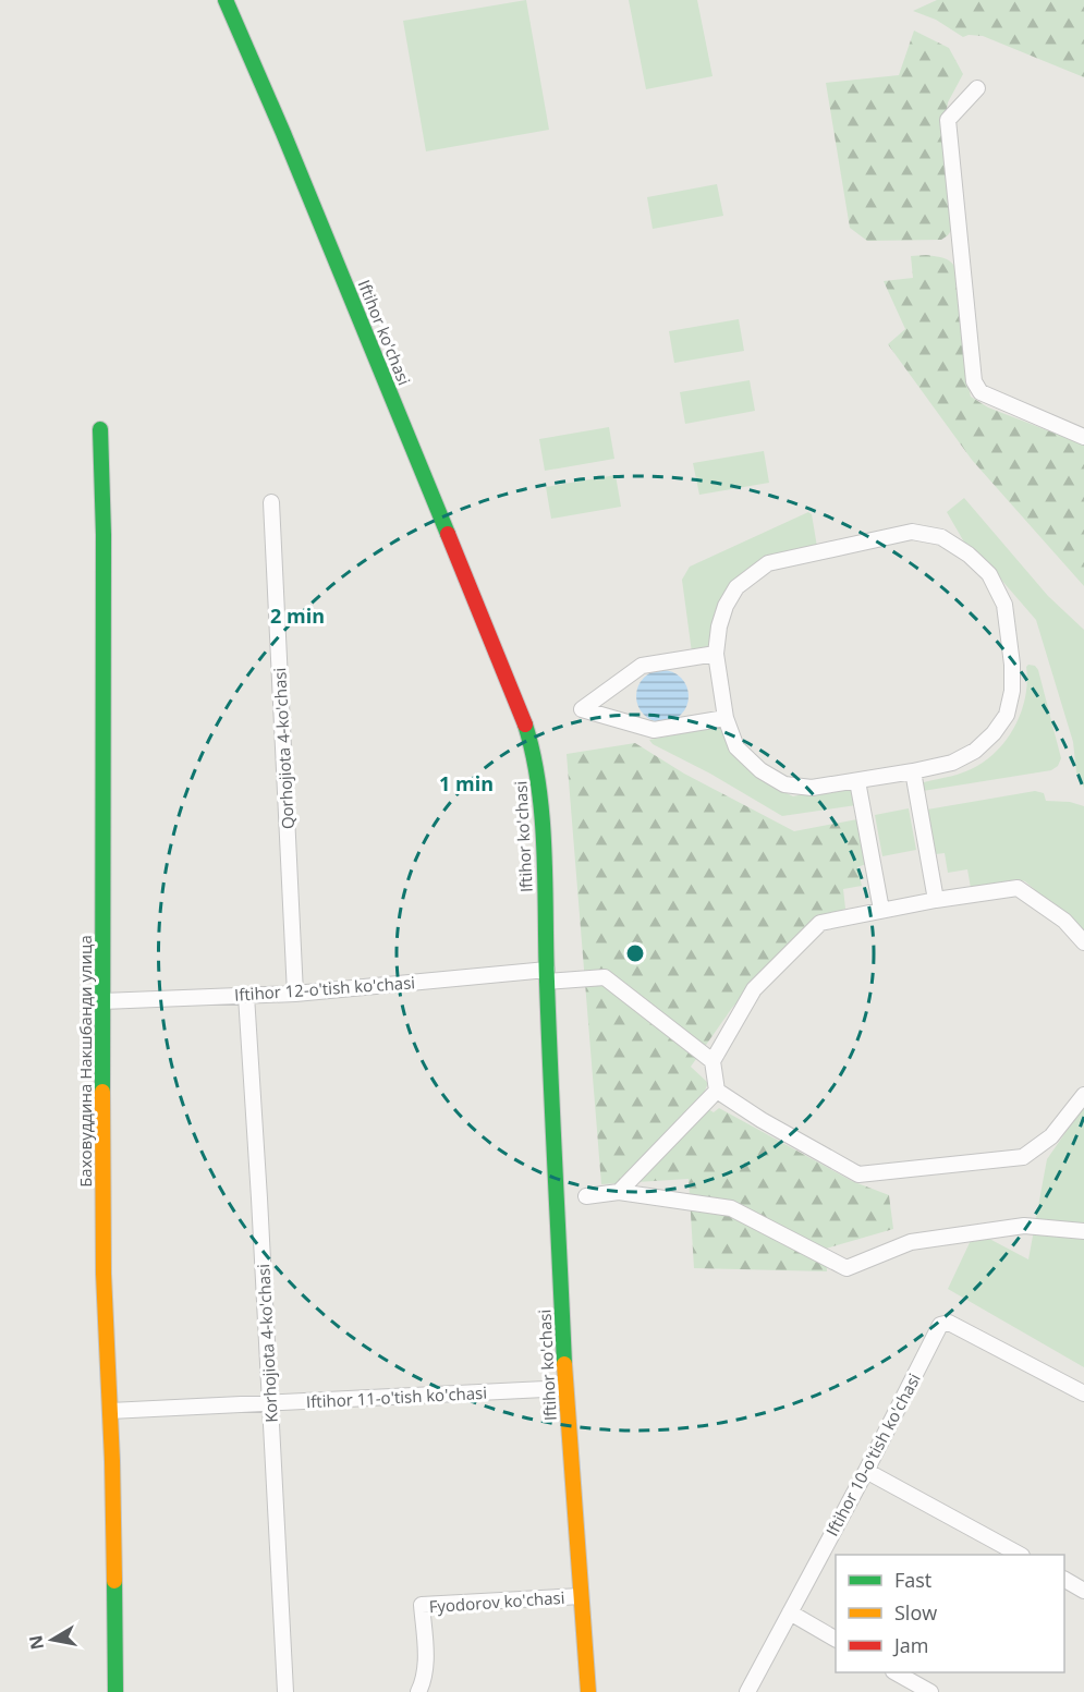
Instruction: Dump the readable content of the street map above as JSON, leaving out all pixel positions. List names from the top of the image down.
{
  "streets": {
    "main road": ["Iftihor ko'chasi", "Баховуддина Накшбанди улица"],
    "street": [
      "Qorhojiota 4-ko'chasi",
      "Iftihor 12-o'tish ko'chasi",
      "Korhojiota 4-ko'chasi",
      "Iftihor 11-o'tish ko'chasi",
      "Iftihor 10-o'tish ko'chasi",
      "Fyodorov ko'chasi"
    ]
  },
  "crossings": [
    ["Iftihor ko'chasi", "Iftihor 12-o'tish ko'chasi"],
    ["Iftihor ko'chasi", "Iftihor 11-o'tish ko'chasi"],
    ["Iftihor ko'chasi", "Fyodorov ko'chasi"],
    ["Qorhojiota 4-ko'chasi", "Iftihor 12-o'tish ko'chasi"],
    ["Iftihor 12-o'tish ko'chasi", "Баховуддина Накшбанди улица"],
    ["Iftihor 12-o'tish ko'chasi", "Korhojiota 4-ko'chasi"],
    ["Баховуддина Накшбанди улица", "Iftihor 11-o'tish ko'chasi"],
    ["Korhojiota 4-ko'chasi", "Iftihor 11-o'tish ko'chasi"]
  ],
  "legend": ["Fast", "Slow", "Jam"],
  "north": "left",
  "rings": ["2 min", "1 min"]
}
